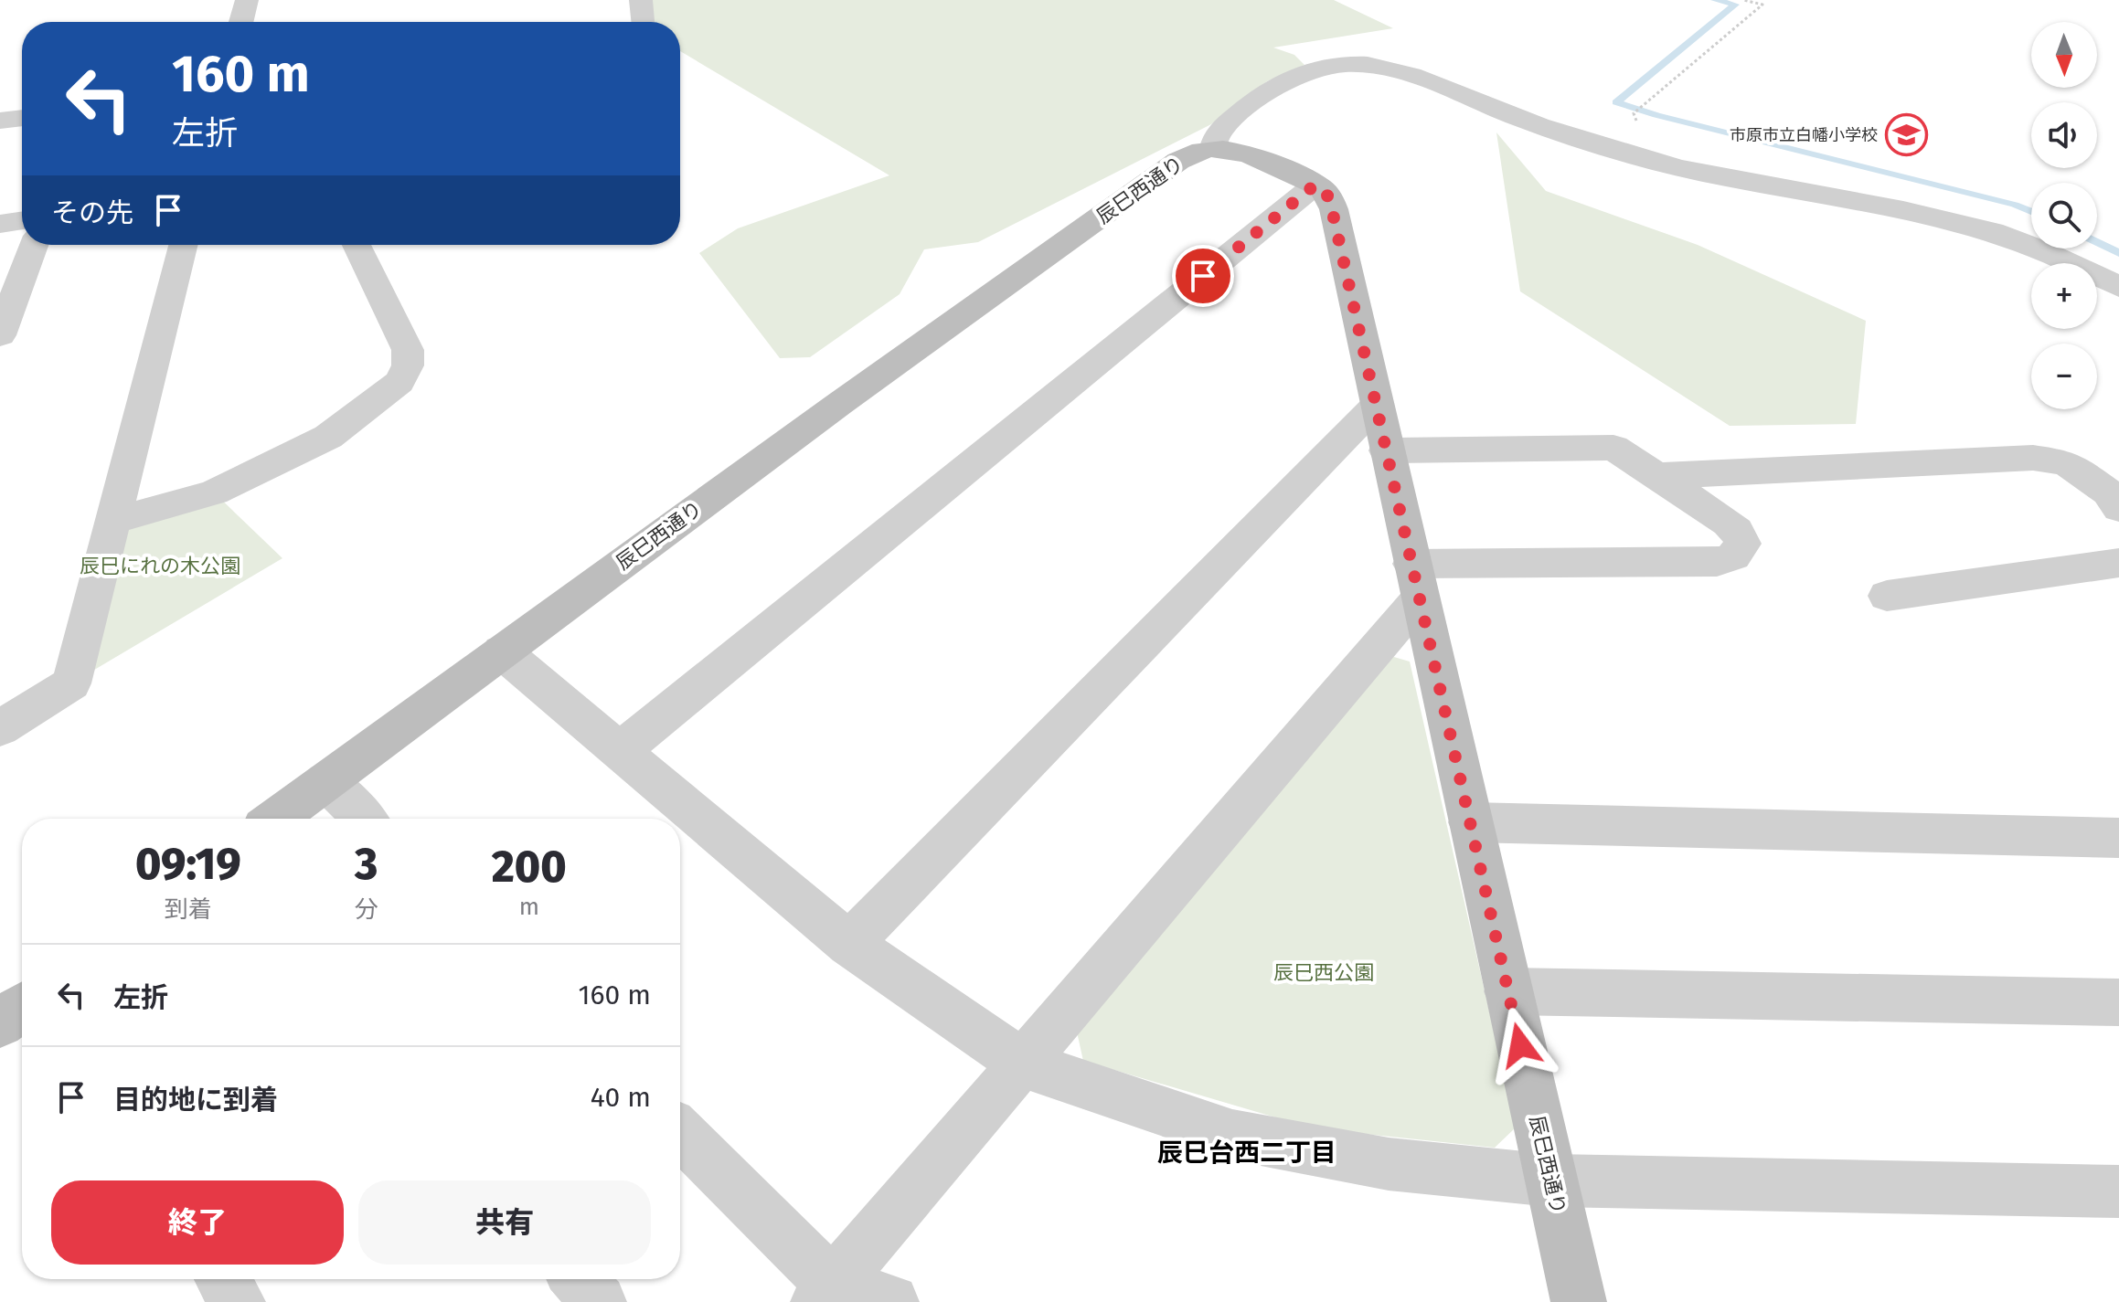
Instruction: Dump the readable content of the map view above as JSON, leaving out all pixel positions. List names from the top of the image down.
{
  "streets": {
    "street": ["辰巳西通り"]
  },
  "districts": ["辰巳台西二丁目"],
  "parks": ["辰巳にれの木公園", "辰巳西公園"],
  "places": {
    "school or university": ["市原市立白幡小学校"]
  },
  "north": "bottom",
  "page": {
    "map_buttons": ["+", "−"],
    "turn": ["160 m", "左折"],
    "then": "その先",
    "eta": [
      "09:19",
      "到着",
      "3",
      "分",
      "200",
      "m"
    ],
    "list": [
      {
        "name": "左折",
        "value": "160 m"
      },
      {
        "name": "目的地に到着",
        "value": "40 m"
      }
    ],
    "buttons": ["終了", "共有"]
  }
}
